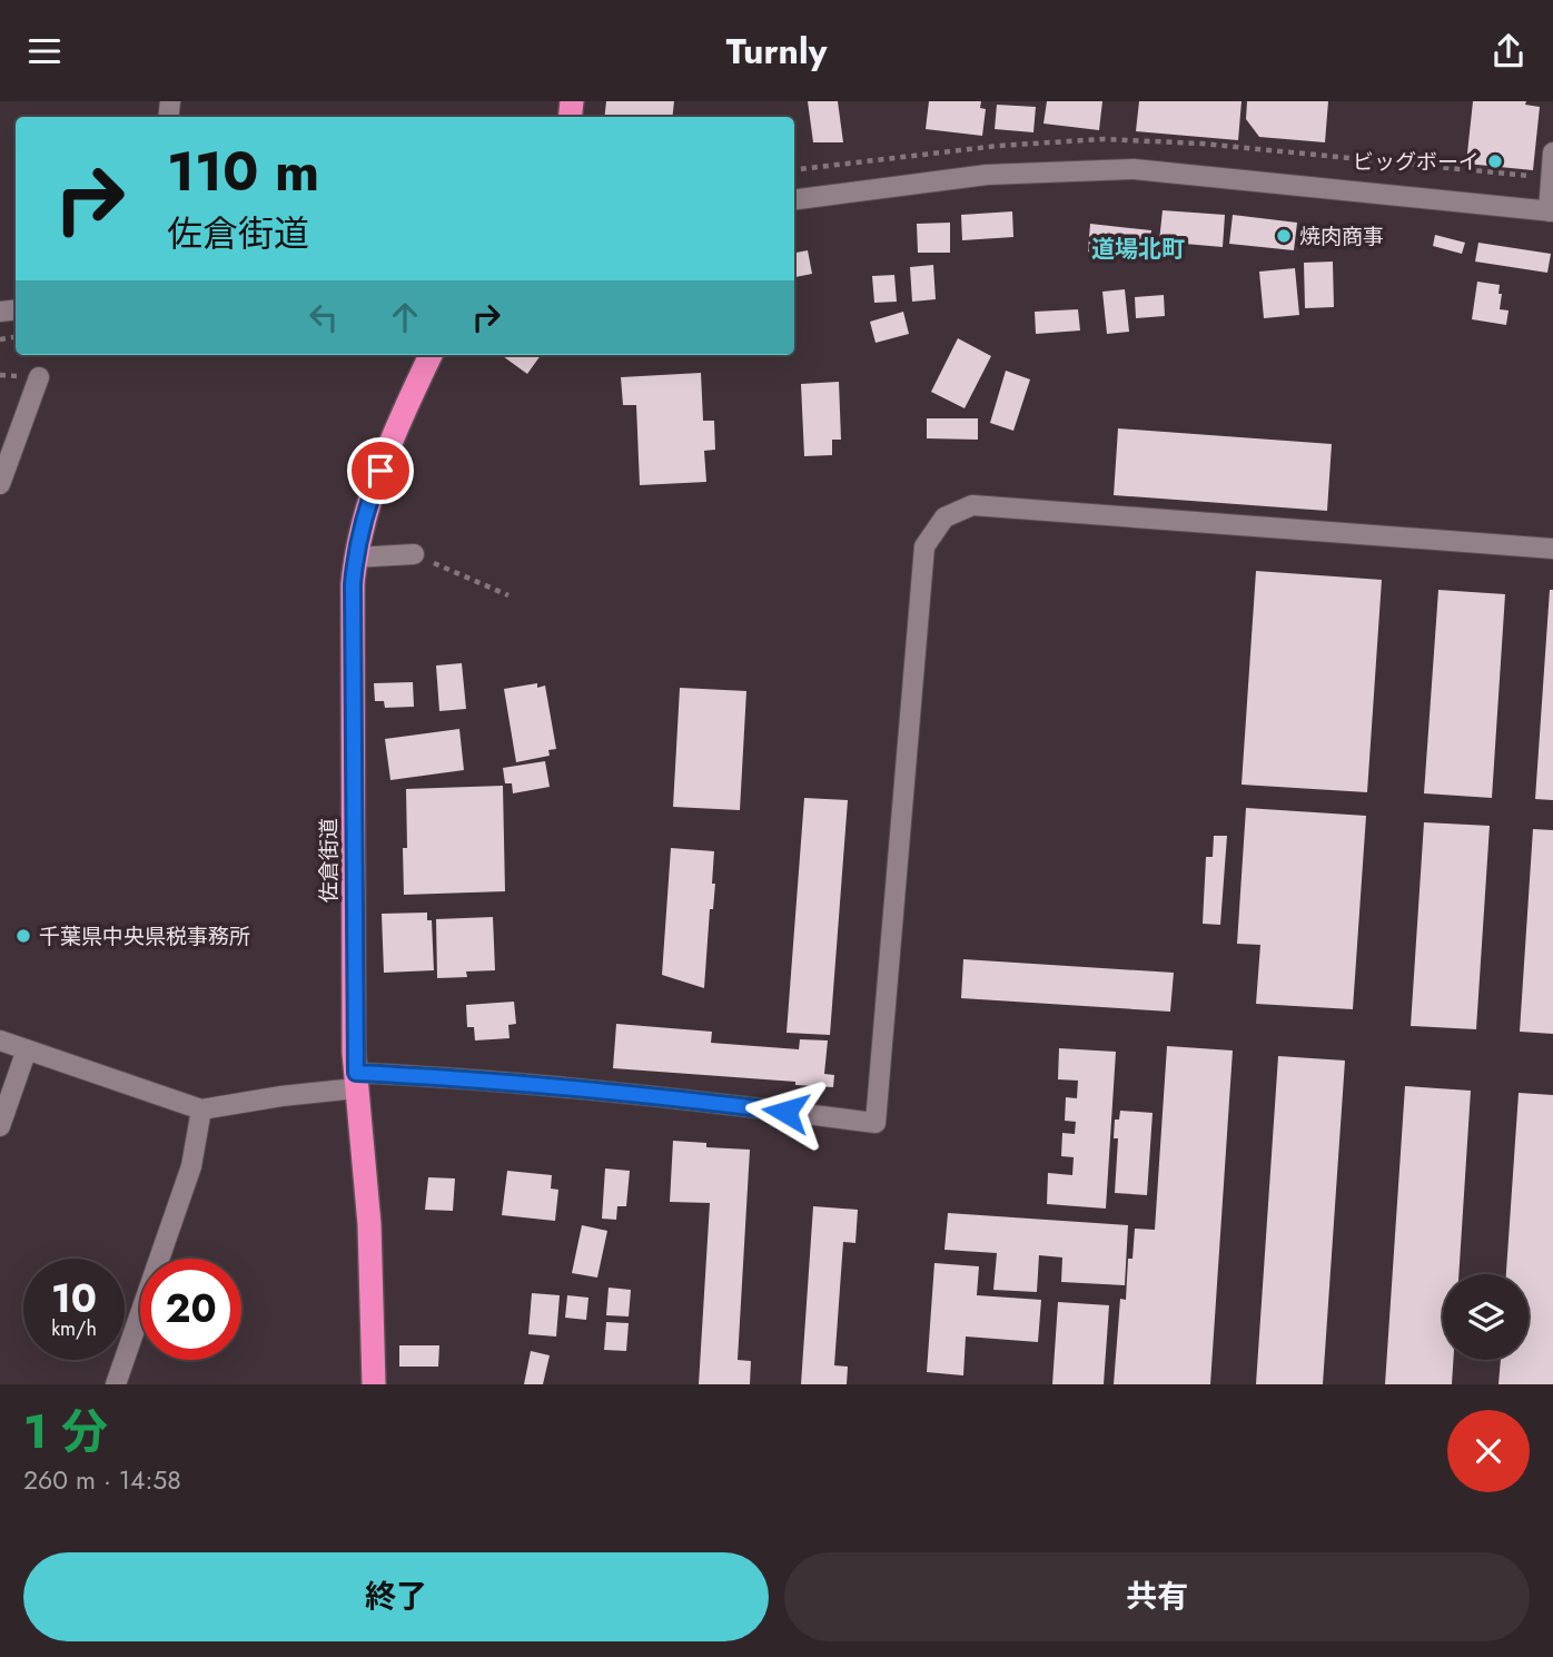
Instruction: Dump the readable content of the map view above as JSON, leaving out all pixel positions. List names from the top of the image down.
{
  "streets": {
    "highway": ["佐倉街道"]
  },
  "districts": ["道場北町"],
  "places": ["ビッグボーイ", "焼肉商事", "千葉県中央県税事務所"],
  "page": {
    "header": "Turnly",
    "turn": ["110 m", "佐倉街道"],
    "speed": "10 km/h",
    "limit": "20",
    "heading": ["1 分", "260 m · 14:58"],
    "buttons": ["終了", "共有"]
  }
}
